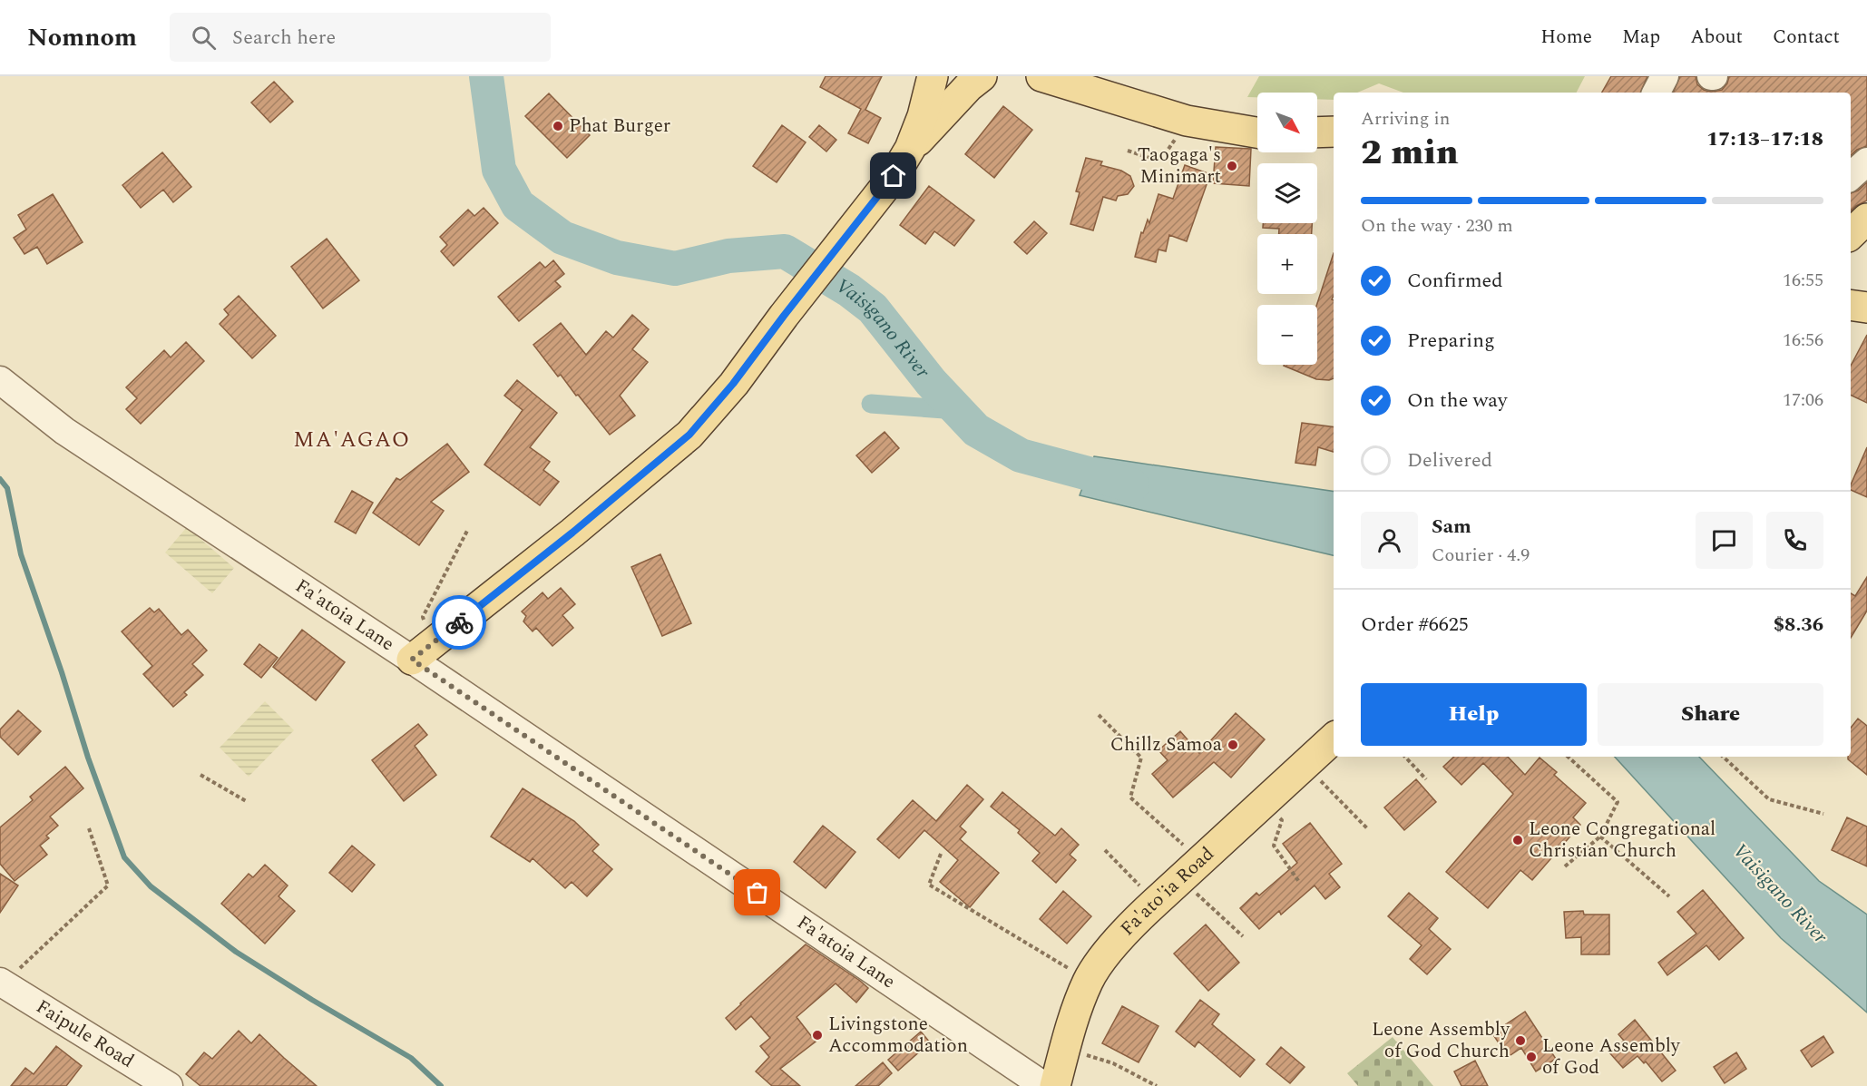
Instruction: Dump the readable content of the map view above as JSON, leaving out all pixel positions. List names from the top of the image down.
{
  "streets": {
    "main road": ["Fa'ato'ia Road"],
    "street": ["Fa'atoia Lane", "Faipule Road"]
  },
  "districts": ["MA'AGAO"],
  "water": ["Vaisigano River"],
  "places": [
    "Phat Burger",
    "Taogaga's Minimart",
    "Chillz Samoa",
    "Leone Congregational Christian Church",
    "Livingstone Accommodation",
    "Leone Assembly of God Church",
    "Leone Assembly of God"
  ],
  "north": "bottom right",
  "page": {
    "header": "Nomnom",
    "search": "Search here",
    "nav": [
      "Home",
      "Map",
      "About",
      "Contact"
    ],
    "map_buttons": ["+", "−"],
    "heading": ["2 min", "Arriving in", "17:13–17:18"],
    "panel": [
      "Sam",
      "Courier · 4.9",
      "Order #6625",
      "$8.36"
    ],
    "bar": "On the way · 230 m",
    "list": [
      ["Confirmed", "16:55"],
      ["Preparing", "16:56"],
      ["On the way", "17:06"],
      "Delivered"
    ],
    "buttons": ["Help", "Share"]
  }
}
